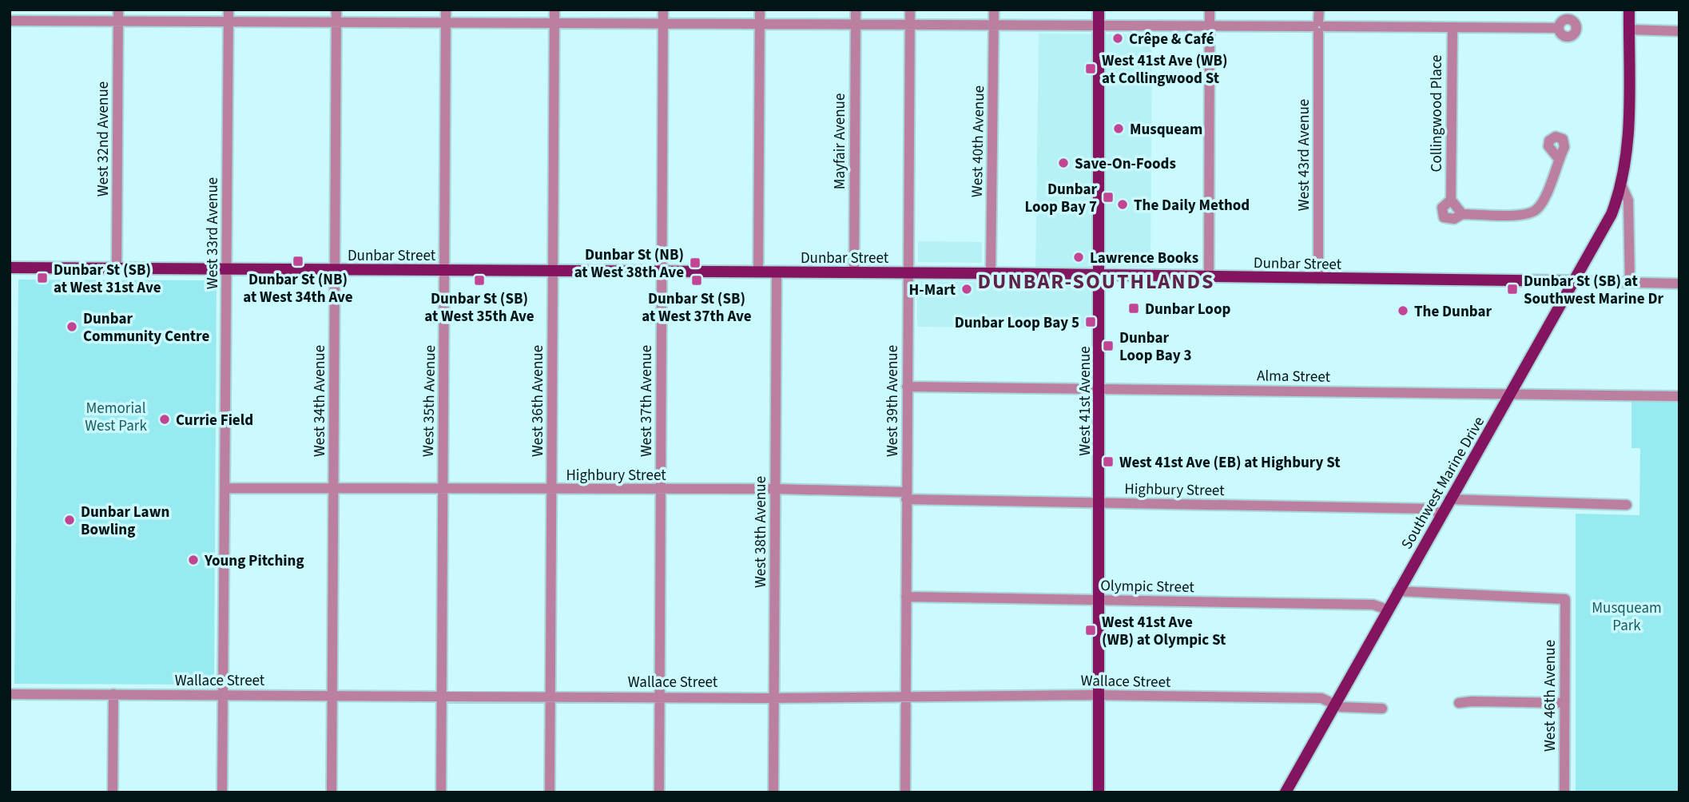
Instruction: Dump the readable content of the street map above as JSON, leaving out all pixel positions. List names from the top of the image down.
{
  "streets": {
    "main road": ["Dunbar Street", "West 41st Avenue", "Southwest Marine Drive"],
    "street": [
      "Collingwood Place",
      "West 32nd Avenue",
      "Mayfair Avenue",
      "West 40th Avenue",
      "West 43rd Avenue",
      "West 33rd Avenue",
      "Alma Street",
      "West 34th Avenue",
      "West 35th Avenue",
      "West 36th Avenue",
      "West 37th Avenue",
      "West 39th Avenue",
      "Highbury Street",
      "West 38th Avenue",
      "Olympic Street",
      "Wallace Street",
      "West 46th Avenue"
    ]
  },
  "crossings": [
    ["West 32nd Avenue", "Dunbar Street"],
    ["Mayfair Avenue", "Dunbar Street"],
    ["West 40th Avenue", "Dunbar Street"],
    ["West 43rd Avenue", "Dunbar Street"],
    ["West 33rd Avenue", "Dunbar Street"],
    ["West 33rd Avenue", "Highbury Street"],
    ["West 33rd Avenue", "Wallace Street"],
    ["Dunbar Street", "West 34th Avenue"],
    ["Dunbar Street", "West 35th Avenue"],
    ["Dunbar Street", "West 36th Avenue"],
    ["Dunbar Street", "West 37th Avenue"],
    ["Dunbar Street", "West 39th Avenue"],
    ["Dunbar Street", "West 41st Avenue"],
    ["Dunbar Street", "Southwest Marine Drive"],
    ["Dunbar Street", "West 38th Avenue"],
    ["Alma Street", "West 39th Avenue"],
    ["Alma Street", "West 41st Avenue"],
    ["Alma Street", "Southwest Marine Drive"],
    ["West 34th Avenue", "Highbury Street"],
    ["West 34th Avenue", "Wallace Street"],
    ["West 35th Avenue", "Highbury Street"],
    ["West 35th Avenue", "Wallace Street"],
    ["West 36th Avenue", "Highbury Street"],
    ["West 36th Avenue", "Wallace Street"],
    ["West 37th Avenue", "Highbury Street"],
    ["West 37th Avenue", "Wallace Street"],
    ["West 39th Avenue", "Highbury Street"],
    ["West 39th Avenue", "Olympic Street"],
    ["West 39th Avenue", "Wallace Street"],
    ["West 41st Avenue", "Highbury Street"],
    ["West 41st Avenue", "Olympic Street"],
    ["West 41st Avenue", "Wallace Street"],
    ["Highbury Street", "Southwest Marine Drive"],
    ["Highbury Street", "West 38th Avenue"],
    ["Southwest Marine Drive", "Olympic Street"],
    ["Southwest Marine Drive", "Wallace Street"],
    ["Southwest Marine Drive", "West 46th Avenue"],
    ["West 38th Avenue", "Wallace Street"]
  ],
  "districts": ["DUNBAR-SOUTHLANDS"],
  "parks": ["Memorial West Park", "Musqueam Park"],
  "places": {
    "other": [
      "Crêpe & Café",
      "Musqueam",
      "Save-On-Foods",
      "The Daily Method",
      "Lawrence Books",
      "H-Mart",
      "The Dunbar",
      "Dunbar Community Centre",
      "Currie Field",
      "Dunbar Lawn Bowling",
      "Young Pitching"
    ],
    "transit": [
      "West 41st Ave (WB) at Collingwood St",
      "Dunbar Loop Bay 7",
      "Dunbar St (NB) at West 34th Ave",
      "Dunbar St (NB) at West 38th Ave",
      "Dunbar St (SB) at West 31st Ave",
      "Dunbar St (SB) at West 35th Ave",
      "Dunbar St (SB) at West 37th Ave",
      "Dunbar St (SB) at Southwest Marine Dr",
      "Dunbar Loop",
      "Dunbar Loop Bay 5",
      "Dunbar Loop Bay 3",
      "West 41st Ave (EB) at Highbury St",
      "West 41st Ave (WB) at Olympic St"
    ]
  }
}
